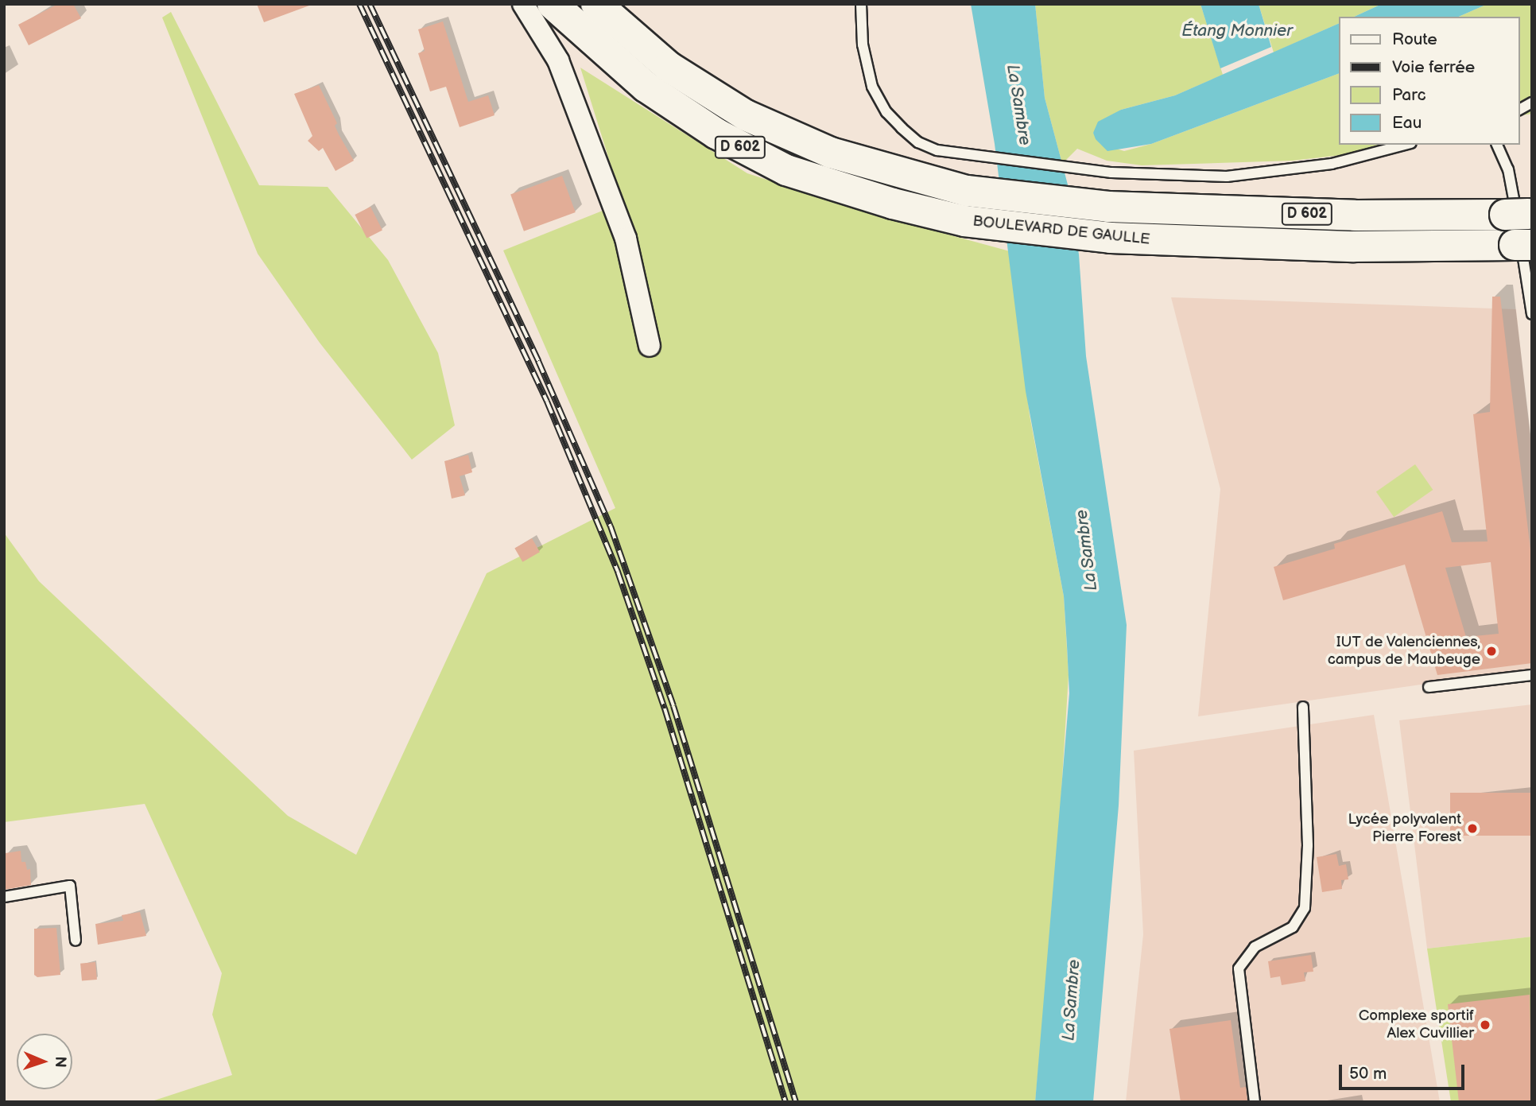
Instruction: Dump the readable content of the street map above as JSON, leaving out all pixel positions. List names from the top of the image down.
{
  "streets": {
    "main road": ["D 602", "BOULEVARD DE GAULLE"]
  },
  "water": ["Étang Monnier", "La Sambre"],
  "places": ["IUT de Valenciennes, campus de Maubeuge", "Lycée polyvalent Pierre Forest", "Complexe sportif Alex Cuvillier"],
  "legend": [
    "Route",
    "Voie ferrée",
    "Parc",
    "Eau"
  ],
  "scale_bar": "50 m",
  "north": "right"
}
